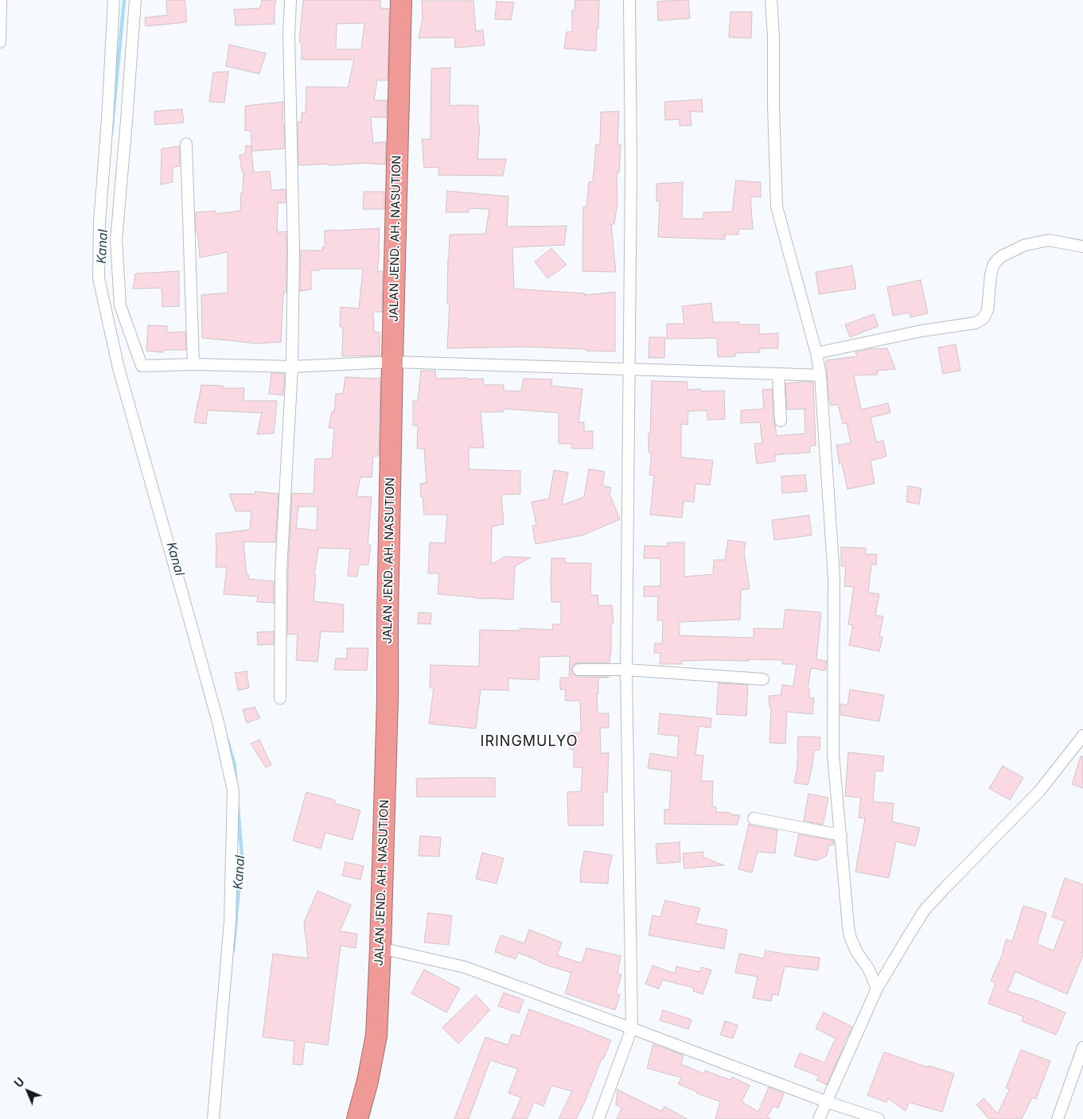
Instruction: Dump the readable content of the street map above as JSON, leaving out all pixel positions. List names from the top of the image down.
{
  "streets": {
    "highway": ["JALAN JEND. AH. NASUTION"]
  },
  "districts": ["IRINGMULYO"],
  "water": ["Kanal"],
  "north": "top left"
}
